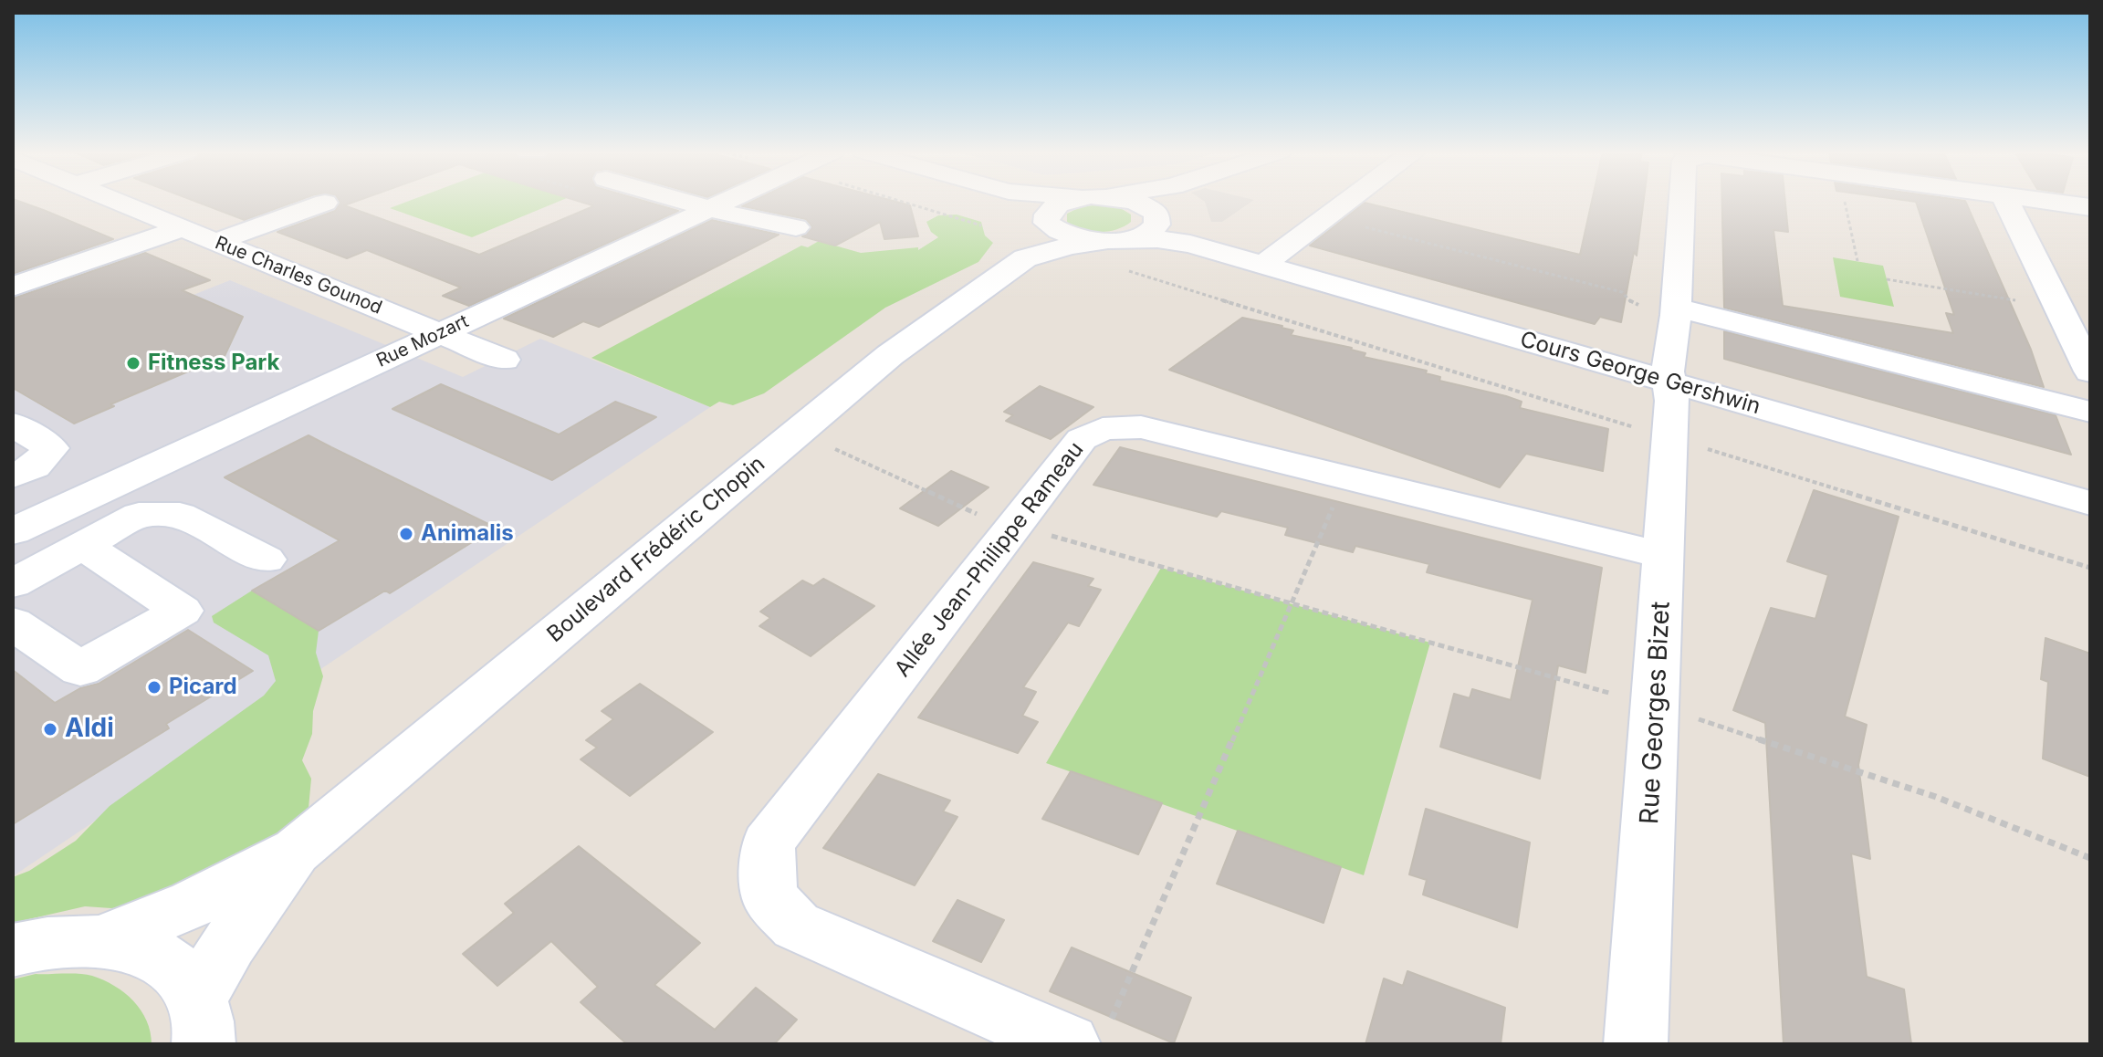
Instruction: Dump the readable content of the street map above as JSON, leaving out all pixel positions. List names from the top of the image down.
{
  "streets": {
    "street": [
      "Rue Charles Gounod",
      "Rue Mozart",
      "Cours George Gershwin",
      "Boulevard Frédéric Chopin",
      "Allée Jean-Philippe Rameau",
      "Rue Georges Bizet"
    ]
  },
  "crossings": [
    ["Rue Charles Gounod", "Rue Mozart"],
    ["Cours George Gershwin", "Boulevard Frédéric Chopin"],
    ["Cours George Gershwin", "Rue Georges Bizet"],
    ["Allée Jean-Philippe Rameau", "Rue Georges Bizet"]
  ],
  "places": [
    "Fitness Park",
    "Animalis",
    "Picard",
    "Aldi"
  ]
}
